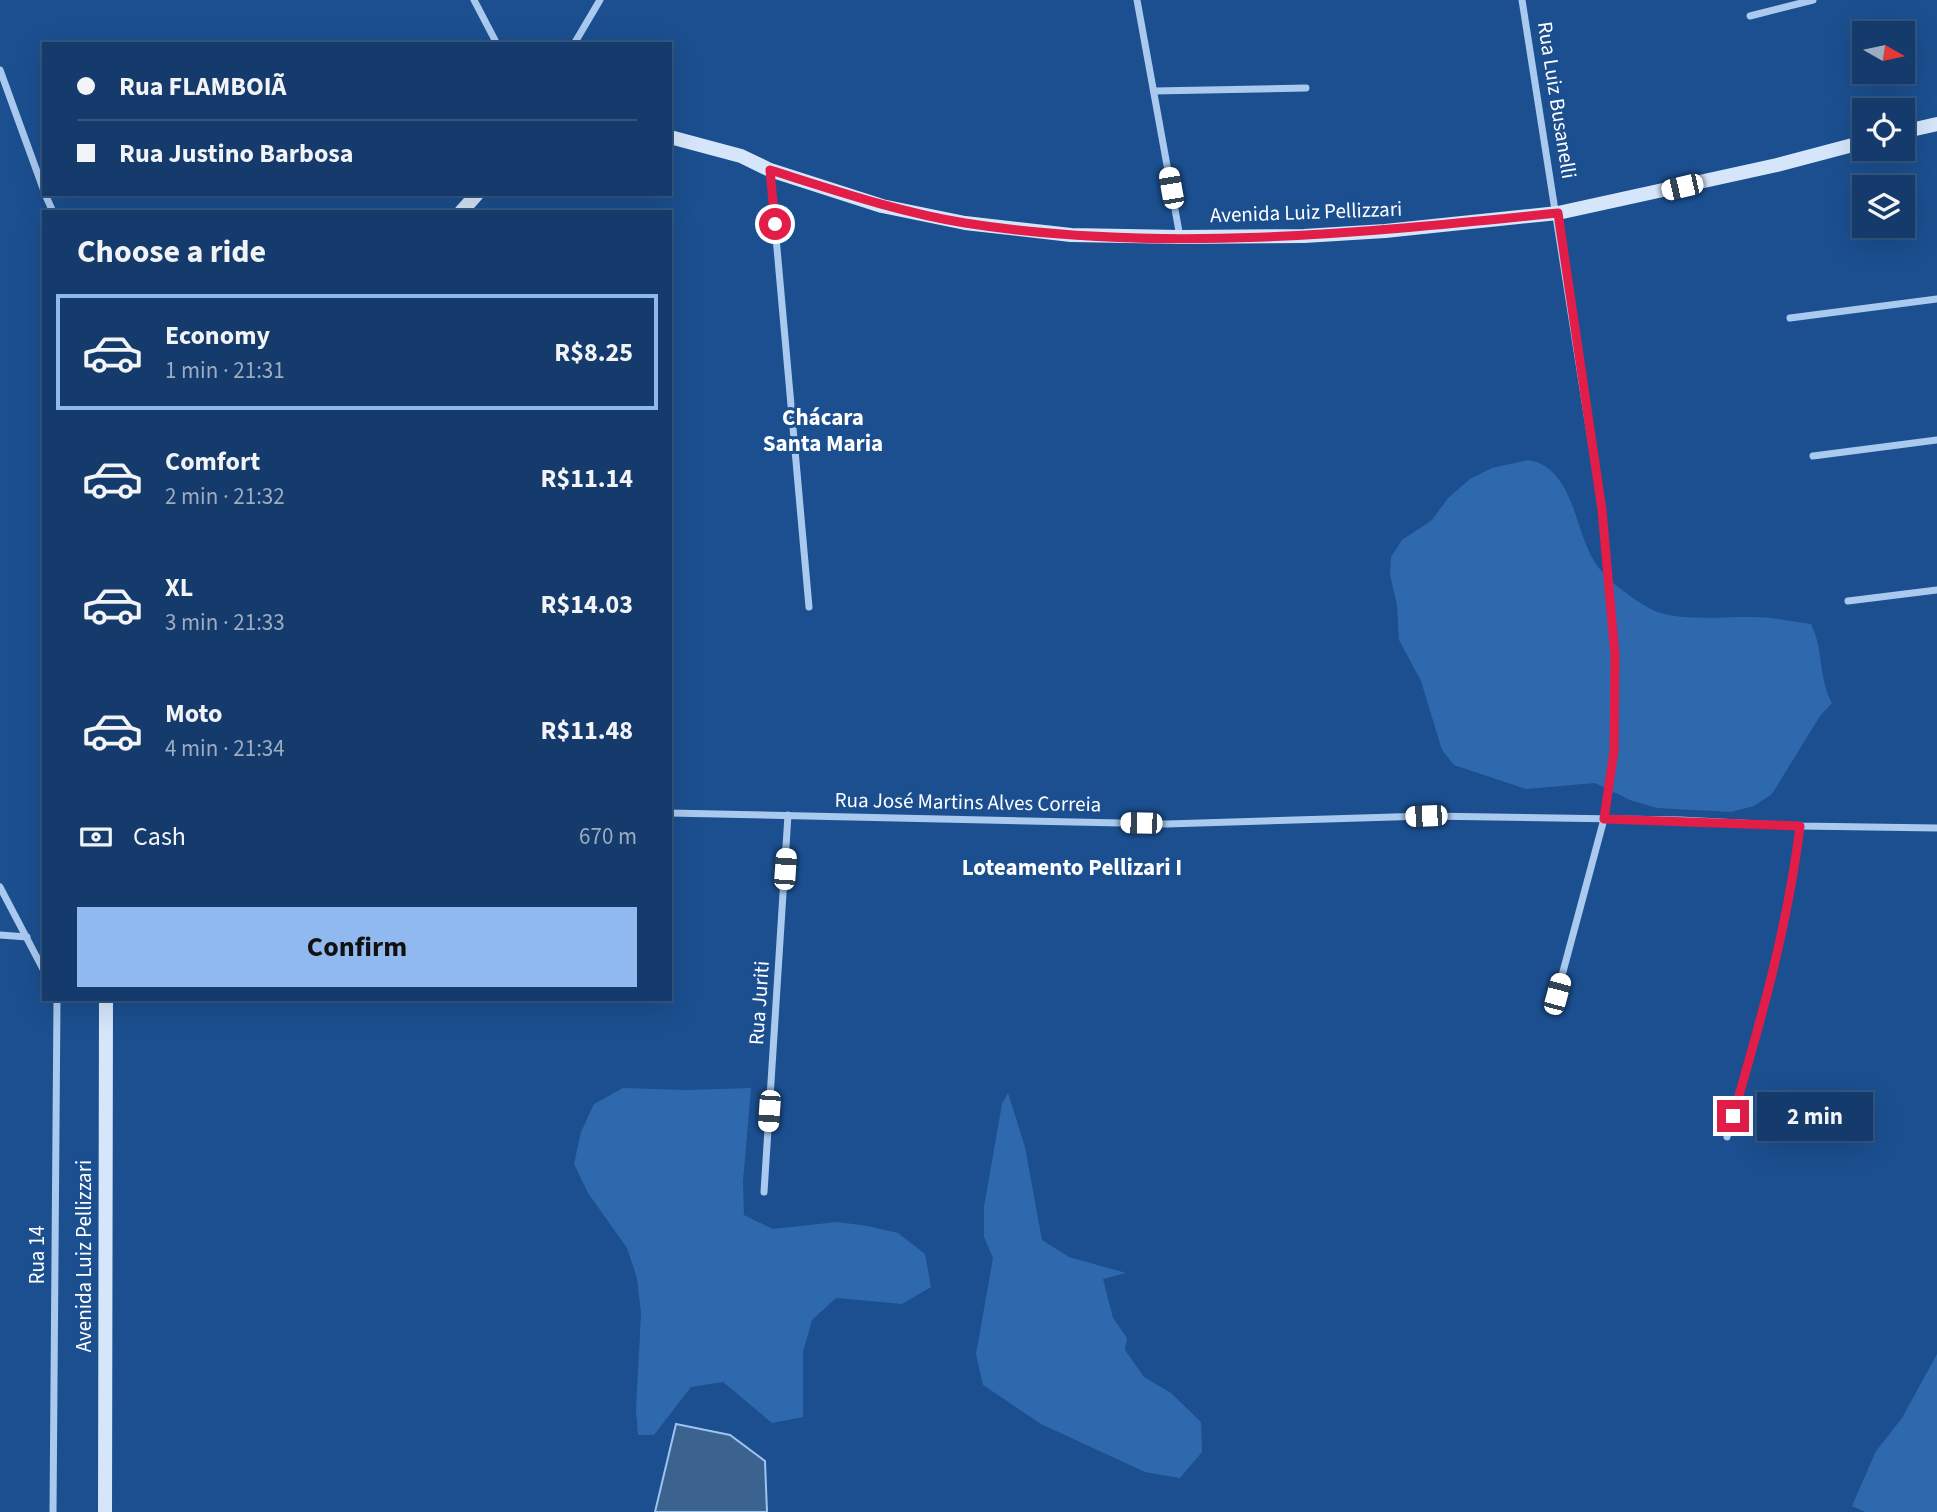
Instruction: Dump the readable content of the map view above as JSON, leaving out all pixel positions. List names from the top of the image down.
{
  "streets": {
    "main road": ["Avenida Luiz Pellizzari"],
    "street": [
      "Rua Luiz Busanelli",
      "Rua José Martins Alves Correia",
      "Rua Juriti",
      "Rua 14"
    ]
  },
  "crossings": [
    ["Rua Luiz Busanelli", "Avenida Luiz Pellizzari"],
    ["Rua Luiz Busanelli", "Rua José Martins Alves Correia"],
    ["Rua José Martins Alves Correia", "Rua Juriti"]
  ],
  "districts": ["Chácara Santa Maria", "Loteamento Pellizari I"],
  "north": "right",
  "page": {
    "banner": ["Rua FLAMBOIÃ", "Rua Justino Barbosa"],
    "heading": "Choose a ride",
    "list": [
      {
        "name": "Economy",
        "note": "1 min · 21:31",
        "value": "R$8.25"
      },
      {
        "name": "Comfort",
        "note": "2 min · 21:32",
        "value": "R$11.14"
      },
      {
        "name": "XL",
        "note": "3 min · 21:33",
        "value": "R$14.03"
      },
      {
        "name": "Moto",
        "note": "4 min · 21:34",
        "value": "R$11.48"
      }
    ],
    "pay": ["Cash", "670 m"],
    "buttons": "Confirm",
    "bubble": "2 min"
  }
}
